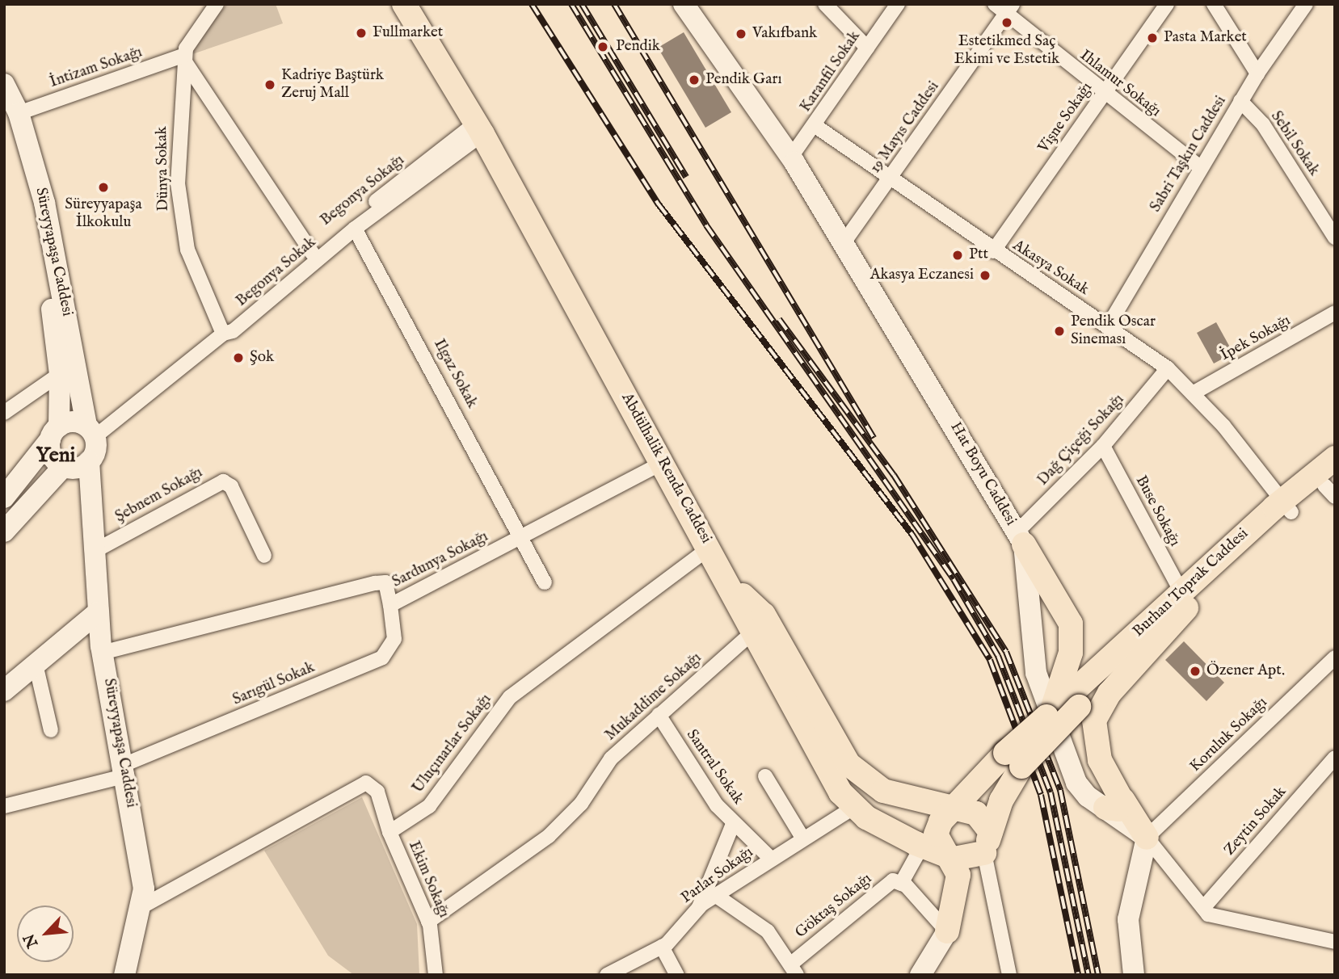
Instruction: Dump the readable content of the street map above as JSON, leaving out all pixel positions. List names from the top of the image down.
{
  "streets": {
    "main road": ["Abdülhalik Renda Caddesi", "Burhan Toprak Caddesi"],
    "street": [
      "İntizam Sokağı",
      "Karanfil Sokak",
      "Ihlamur Sokağı",
      "Vişne Sokağı",
      "19 Mayıs Caddesi",
      "Sebil Sokak",
      "Sabri Taşkın Caddesi",
      "Dünya Sokak",
      "Begonya Sokağı",
      "Süreyyapaşa Caddesi",
      "Akasya Sokak",
      "Begonya Sokak",
      "İpek Sokağı",
      "Ilgaz Sokak",
      "Dağ Çiçeği Sokağı",
      "Hat Boyu Caddesi",
      "Şebnem Sokağı",
      "Buse Sokağı",
      "Sardunya Sokağı",
      "Sarıgül Sokak",
      "Mukaddime Sokağı",
      "Koruluk Sokağı",
      "Uluçınarlar Sokağı",
      "Santral Sokak",
      "Zeytin Sokak",
      "Parlar Sokağı",
      "Ekim Sokağı",
      "Göktaş Sokağı"
    ]
  },
  "crossings": [
    ["İntizam Sokağı", "Dünya Sokak"],
    ["İntizam Sokağı", "Süreyyapaşa Caddesi"],
    ["Karanfil Sokak", "Akasya Sokak"],
    ["Karanfil Sokak", "Hat Boyu Caddesi"],
    ["Ihlamur Sokağı", "Vişne Sokağı"],
    ["Ihlamur Sokağı", "19 Mayıs Caddesi"],
    ["Ihlamur Sokağı", "Sabri Taşkın Caddesi"],
    ["Vişne Sokağı", "Akasya Sokak"],
    ["19 Mayıs Caddesi", "Akasya Sokak"],
    ["19 Mayıs Caddesi", "Hat Boyu Caddesi"],
    ["Sebil Sokak", "Sabri Taşkın Caddesi"],
    ["Sabri Taşkın Caddesi", "Akasya Sokak"],
    ["Dünya Sokak", "Begonya Sokağı"],
    ["Dünya Sokak", "Begonya Sokak"],
    ["Begonya Sokağı", "Begonya Sokak"],
    ["Begonya Sokağı", "Abdülhalik Renda Caddesi"],
    ["Süreyyapaşa Caddesi", "Begonya Sokak"],
    ["Süreyyapaşa Caddesi", "Şebnem Sokağı"],
    ["Süreyyapaşa Caddesi", "Sardunya Sokağı"],
    ["Süreyyapaşa Caddesi", "Sarıgül Sokak"],
    ["Akasya Sokak", "İpek Sokağı"],
    ["Akasya Sokak", "Dağ Çiçeği Sokağı"],
    ["Akasya Sokak", "Burhan Toprak Caddesi"],
    ["Begonya Sokak", "Ilgaz Sokak"],
    ["Begonya Sokak", "Abdülhalik Renda Caddesi"],
    ["Ilgaz Sokak", "Sardunya Sokağı"],
    ["Dağ Çiçeği Sokağı", "Hat Boyu Caddesi"],
    ["Dağ Çiçeği Sokağı", "Buse Sokağı"],
    ["Abdülhalik Renda Caddesi", "Sardunya Sokağı"],
    ["Abdülhalik Renda Caddesi", "Mukaddime Sokağı"],
    ["Abdülhalik Renda Caddesi", "Uluçınarlar Sokağı"],
    ["Abdülhalik Renda Caddesi", "Parlar Sokağı"],
    ["Buse Sokağı", "Burhan Toprak Caddesi"],
    ["Sardunya Sokağı", "Sarıgül Sokak"],
    ["Mukaddime Sokağı", "Santral Sokak"],
    ["Mukaddime Sokağı", "Ekim Sokağı"],
    ["Uluçınarlar Sokağı", "Ekim Sokağı"],
    ["Santral Sokak", "Parlar Sokağı"]
  ],
  "districts": ["Yeni"],
  "places": [
    "Estetikmed Saç Ekimi ve Estetik",
    "Fullmarket",
    "Vakıfbank",
    "Pasta Market",
    "Pendik",
    "Pendik Garı",
    "Kadriye Baştürk Zeruj Mall",
    "Süreyyapaşa İlkokulu",
    "Ptt",
    "Akasya Eczanesi",
    "Pendik Oscar Sineması",
    "Şok",
    "Özener Apt."
  ],
  "north": "bottom left"
}
